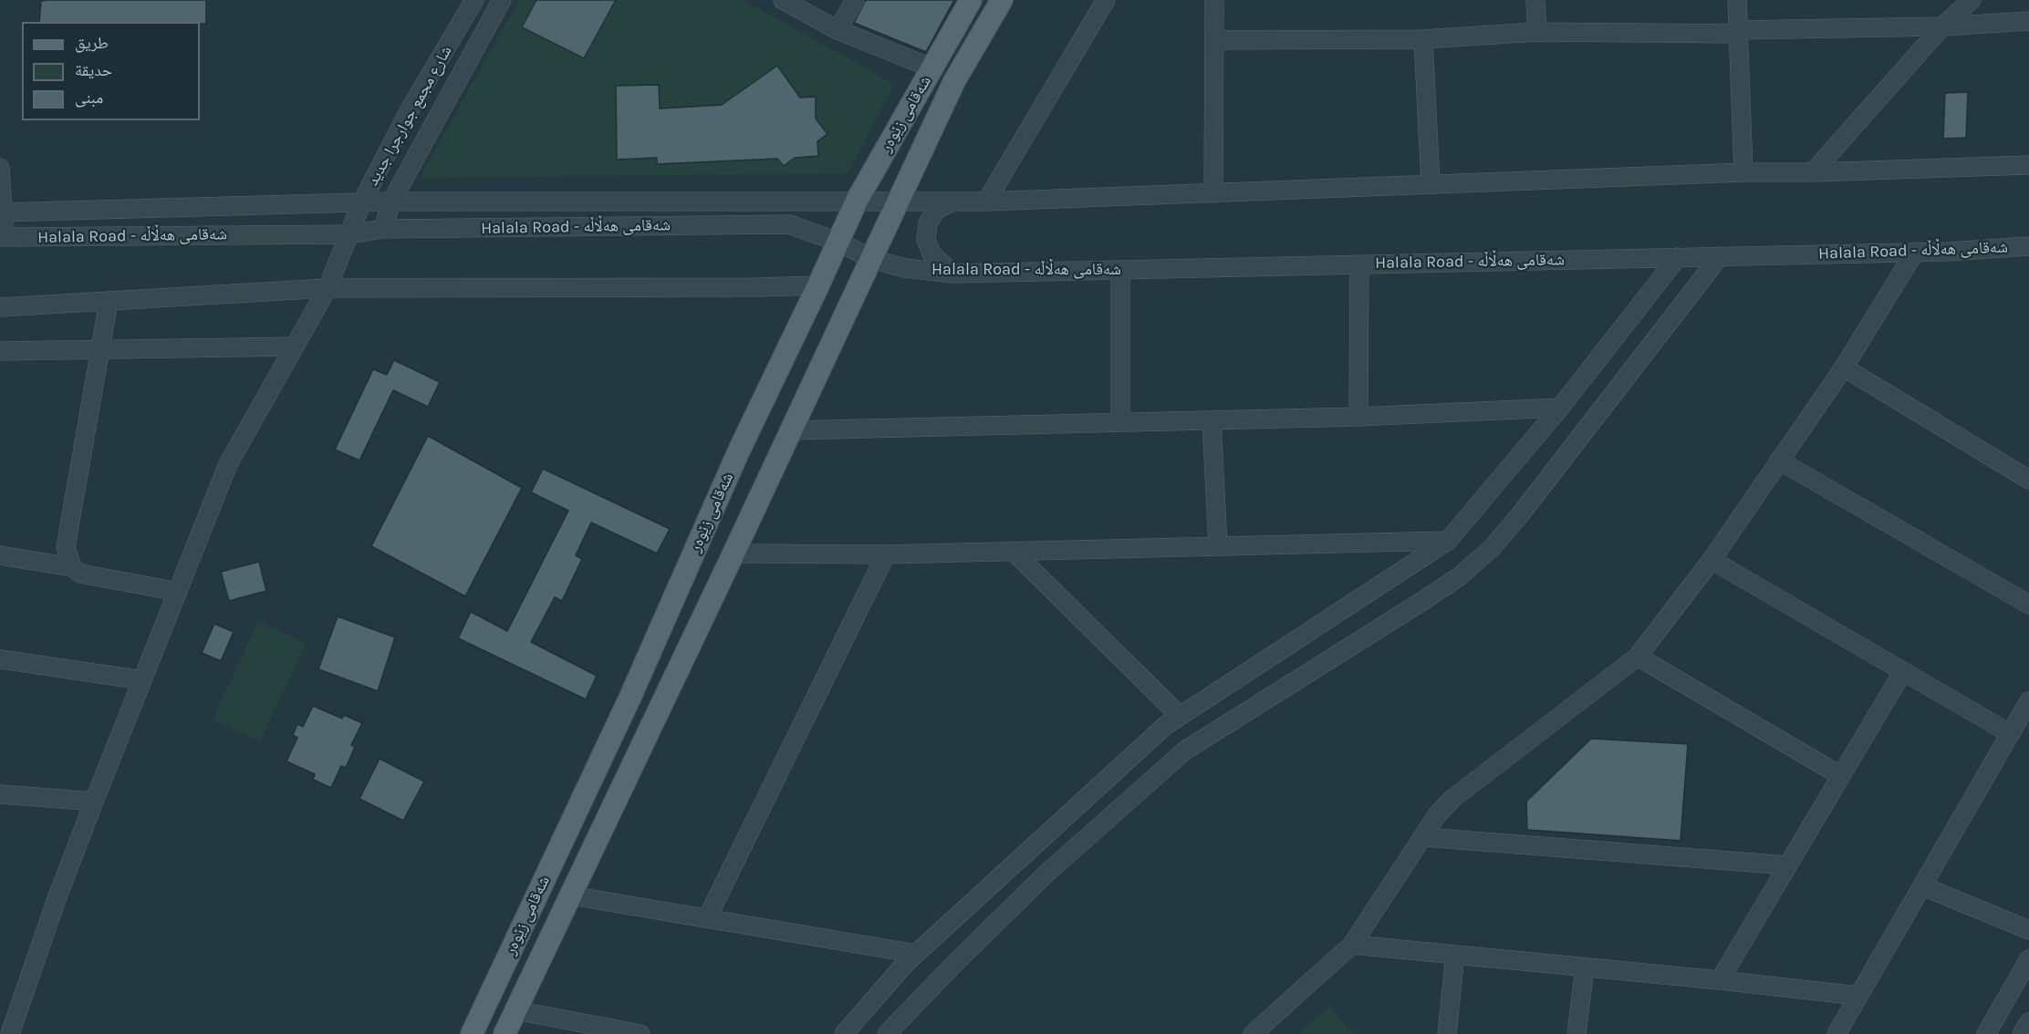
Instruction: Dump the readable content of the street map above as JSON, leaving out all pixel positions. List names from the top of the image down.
{
  "streets": {
    "main road": ["شەقامی زێوەر"],
    "street": ["شارع مجمع جوارجرا جديد", "Halala Road - شەقامی هەڵاڵە"]
  },
  "crossings": [
    ["شەقامی زێوەر", "Halala Road - شەقامی هەڵاڵە"],
    ["شارع مجمع جوارجرا جديد", "Halala Road - شەقامی هەڵاڵە"]
  ],
  "legend": ["طريق", "حديقة", "مبنى"]
}
